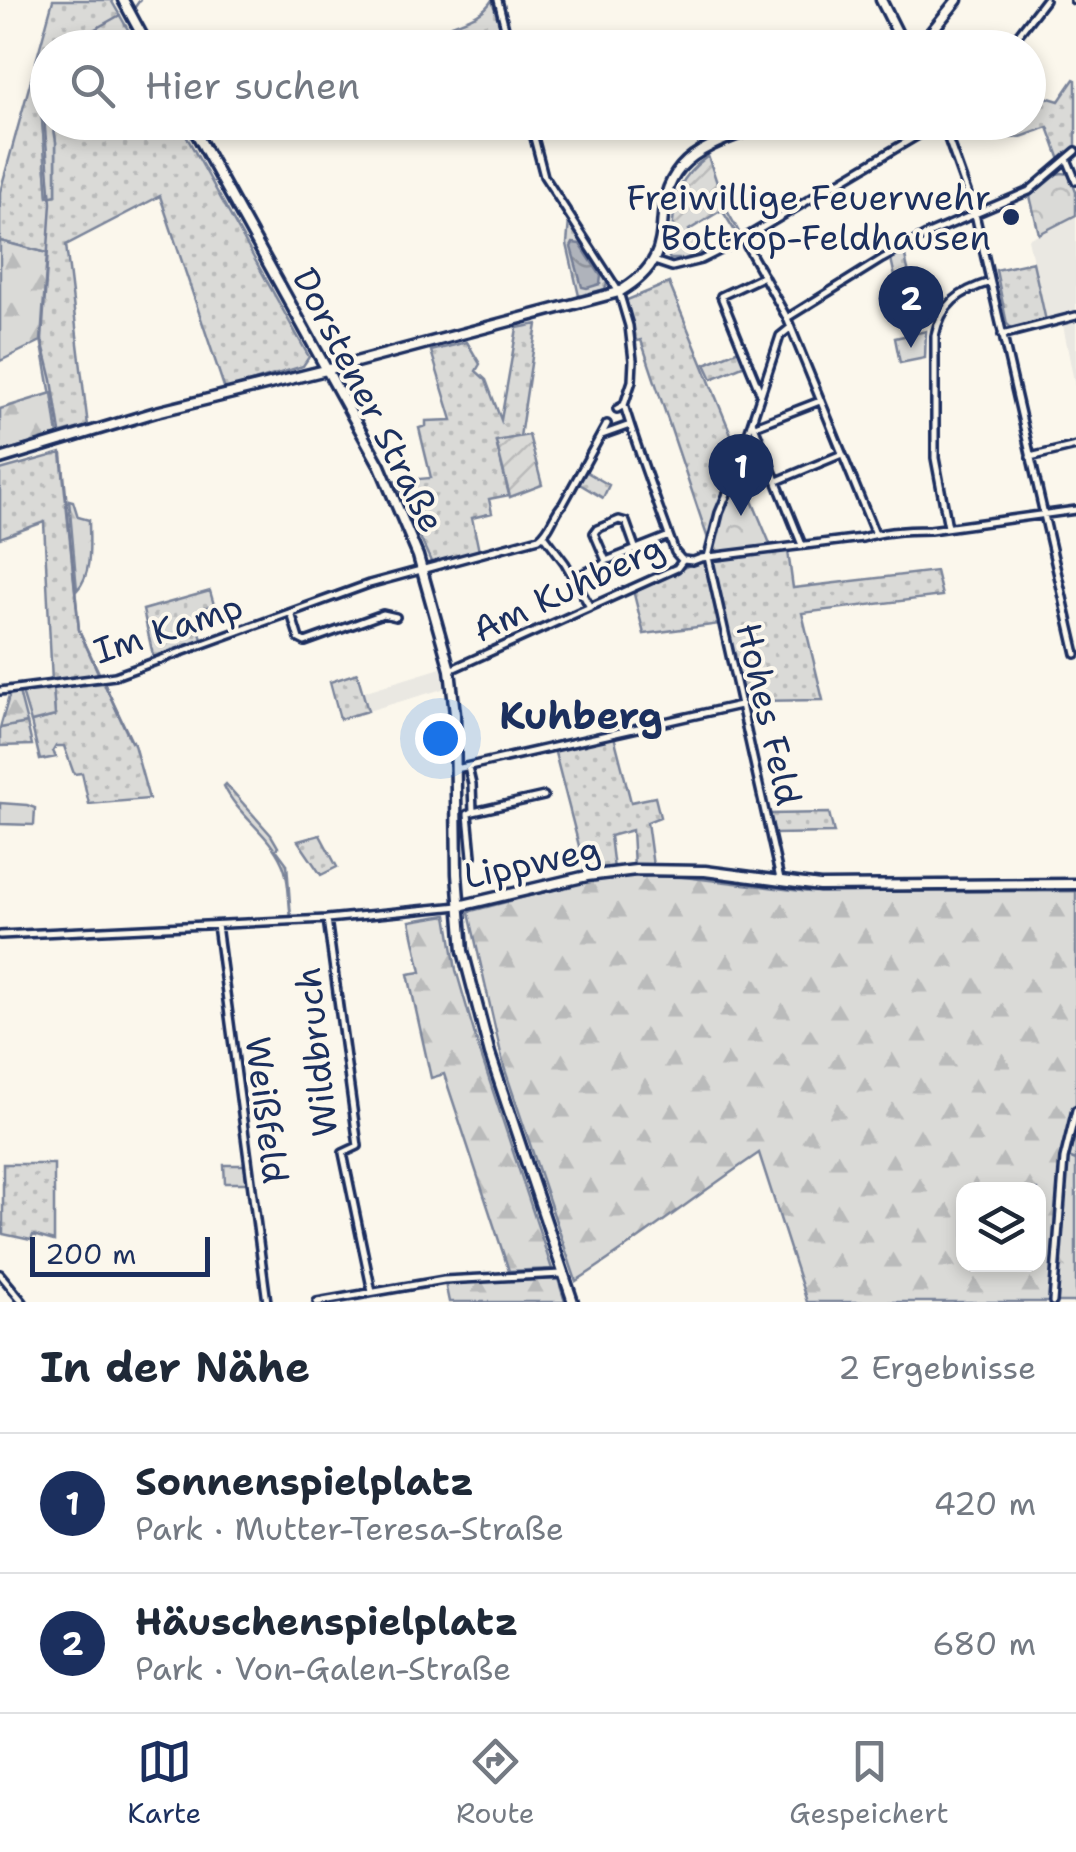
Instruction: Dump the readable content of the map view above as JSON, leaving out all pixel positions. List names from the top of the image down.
{
  "streets": {
    "main road": ["Dorstener Straße", "Lippweg"],
    "street": [
      "Am Kuhberg",
      "Im Kamp",
      "Hohes Feld",
      "Wildbruch",
      "Weißfeld"
    ]
  },
  "crossings": [
    ["Dorstener Straße", "Am Kuhberg"],
    ["Dorstener Straße", "Im Kamp"],
    ["Dorstener Straße", "Lippweg"],
    ["Am Kuhberg", "Hohes Feld"],
    ["Hohes Feld", "Lippweg"],
    ["Lippweg", "Wildbruch"],
    ["Lippweg", "Weißfeld"]
  ],
  "districts": ["Kuhberg"],
  "places": ["Freiwillige Feuerwehr Bottrop-Feldhausen"],
  "scale_bar": "200 m",
  "page": {
    "search": "Hier suchen",
    "pins": ["2", "1"],
    "scale": "200 m",
    "heading": ["In der Nähe", "2 Ergebnisse"],
    "list": [
      {
        "mark": "1",
        "name": "Sonnenspielplatz",
        "note": "Park · Mutter-Teresa-Straße",
        "value": "420 m"
      },
      {
        "mark": "2",
        "name": "Häuschenspielplatz",
        "note": "Park · Von-Galen-Straße",
        "value": "680 m"
      }
    ],
    "nav": ["Karte", "Route", "Gespeichert"]
  }
}
